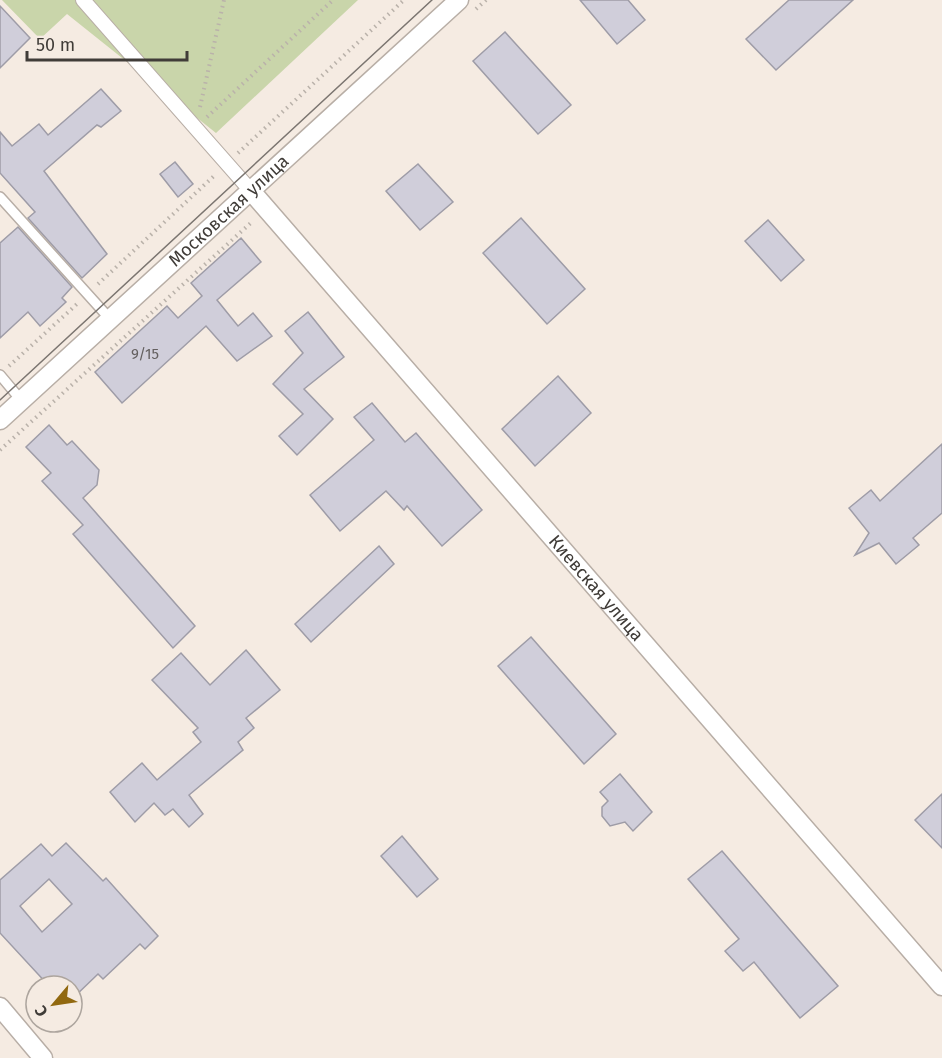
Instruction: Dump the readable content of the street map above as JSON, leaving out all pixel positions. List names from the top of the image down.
{
  "streets": {
    "street": ["Московская улица", "Киевская улица"]
  },
  "crossings": [
    ["Московская улица", "Киевская улица"]
  ],
  "house_numbers": ["9/15"],
  "scale_bar": "50 m",
  "north": "bottom left"
}
